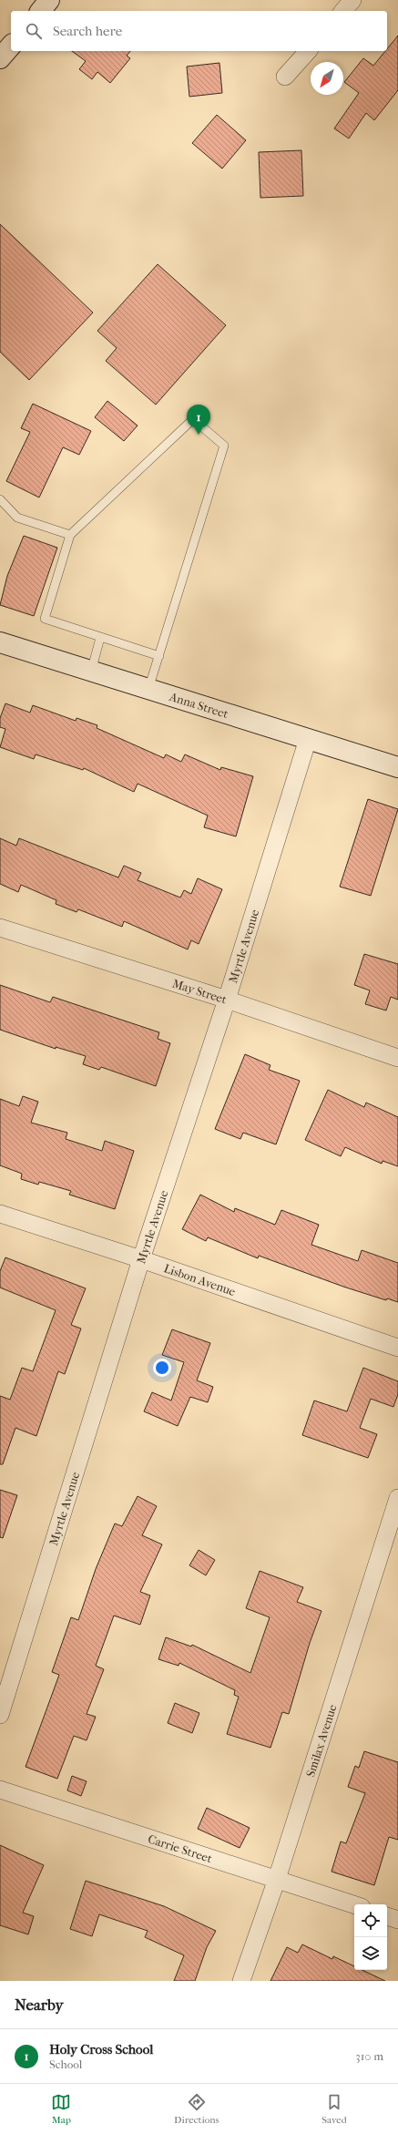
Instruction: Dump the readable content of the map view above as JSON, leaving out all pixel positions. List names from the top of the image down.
{
  "streets": {
    "street": [
      "Anna Street",
      "Myrtle Avenue",
      "May Street",
      "Lisbon Avenue",
      "Smilax Avenue",
      "Carrie Street"
    ]
  },
  "crossings": [
    ["Anna Street", "Myrtle Avenue"],
    ["Myrtle Avenue", "May Street"],
    ["Myrtle Avenue", "Lisbon Avenue"],
    ["Smilax Avenue", "Carrie Street"]
  ],
  "north": "bottom left",
  "page": {
    "search": "Search here",
    "pins": "1",
    "heading": "Nearby",
    "list": [
      {
        "mark": "1",
        "name": "Holy Cross School",
        "note": "School",
        "value": "310 m"
      }
    ],
    "nav": ["Map", "Directions", "Saved"]
  }
}
